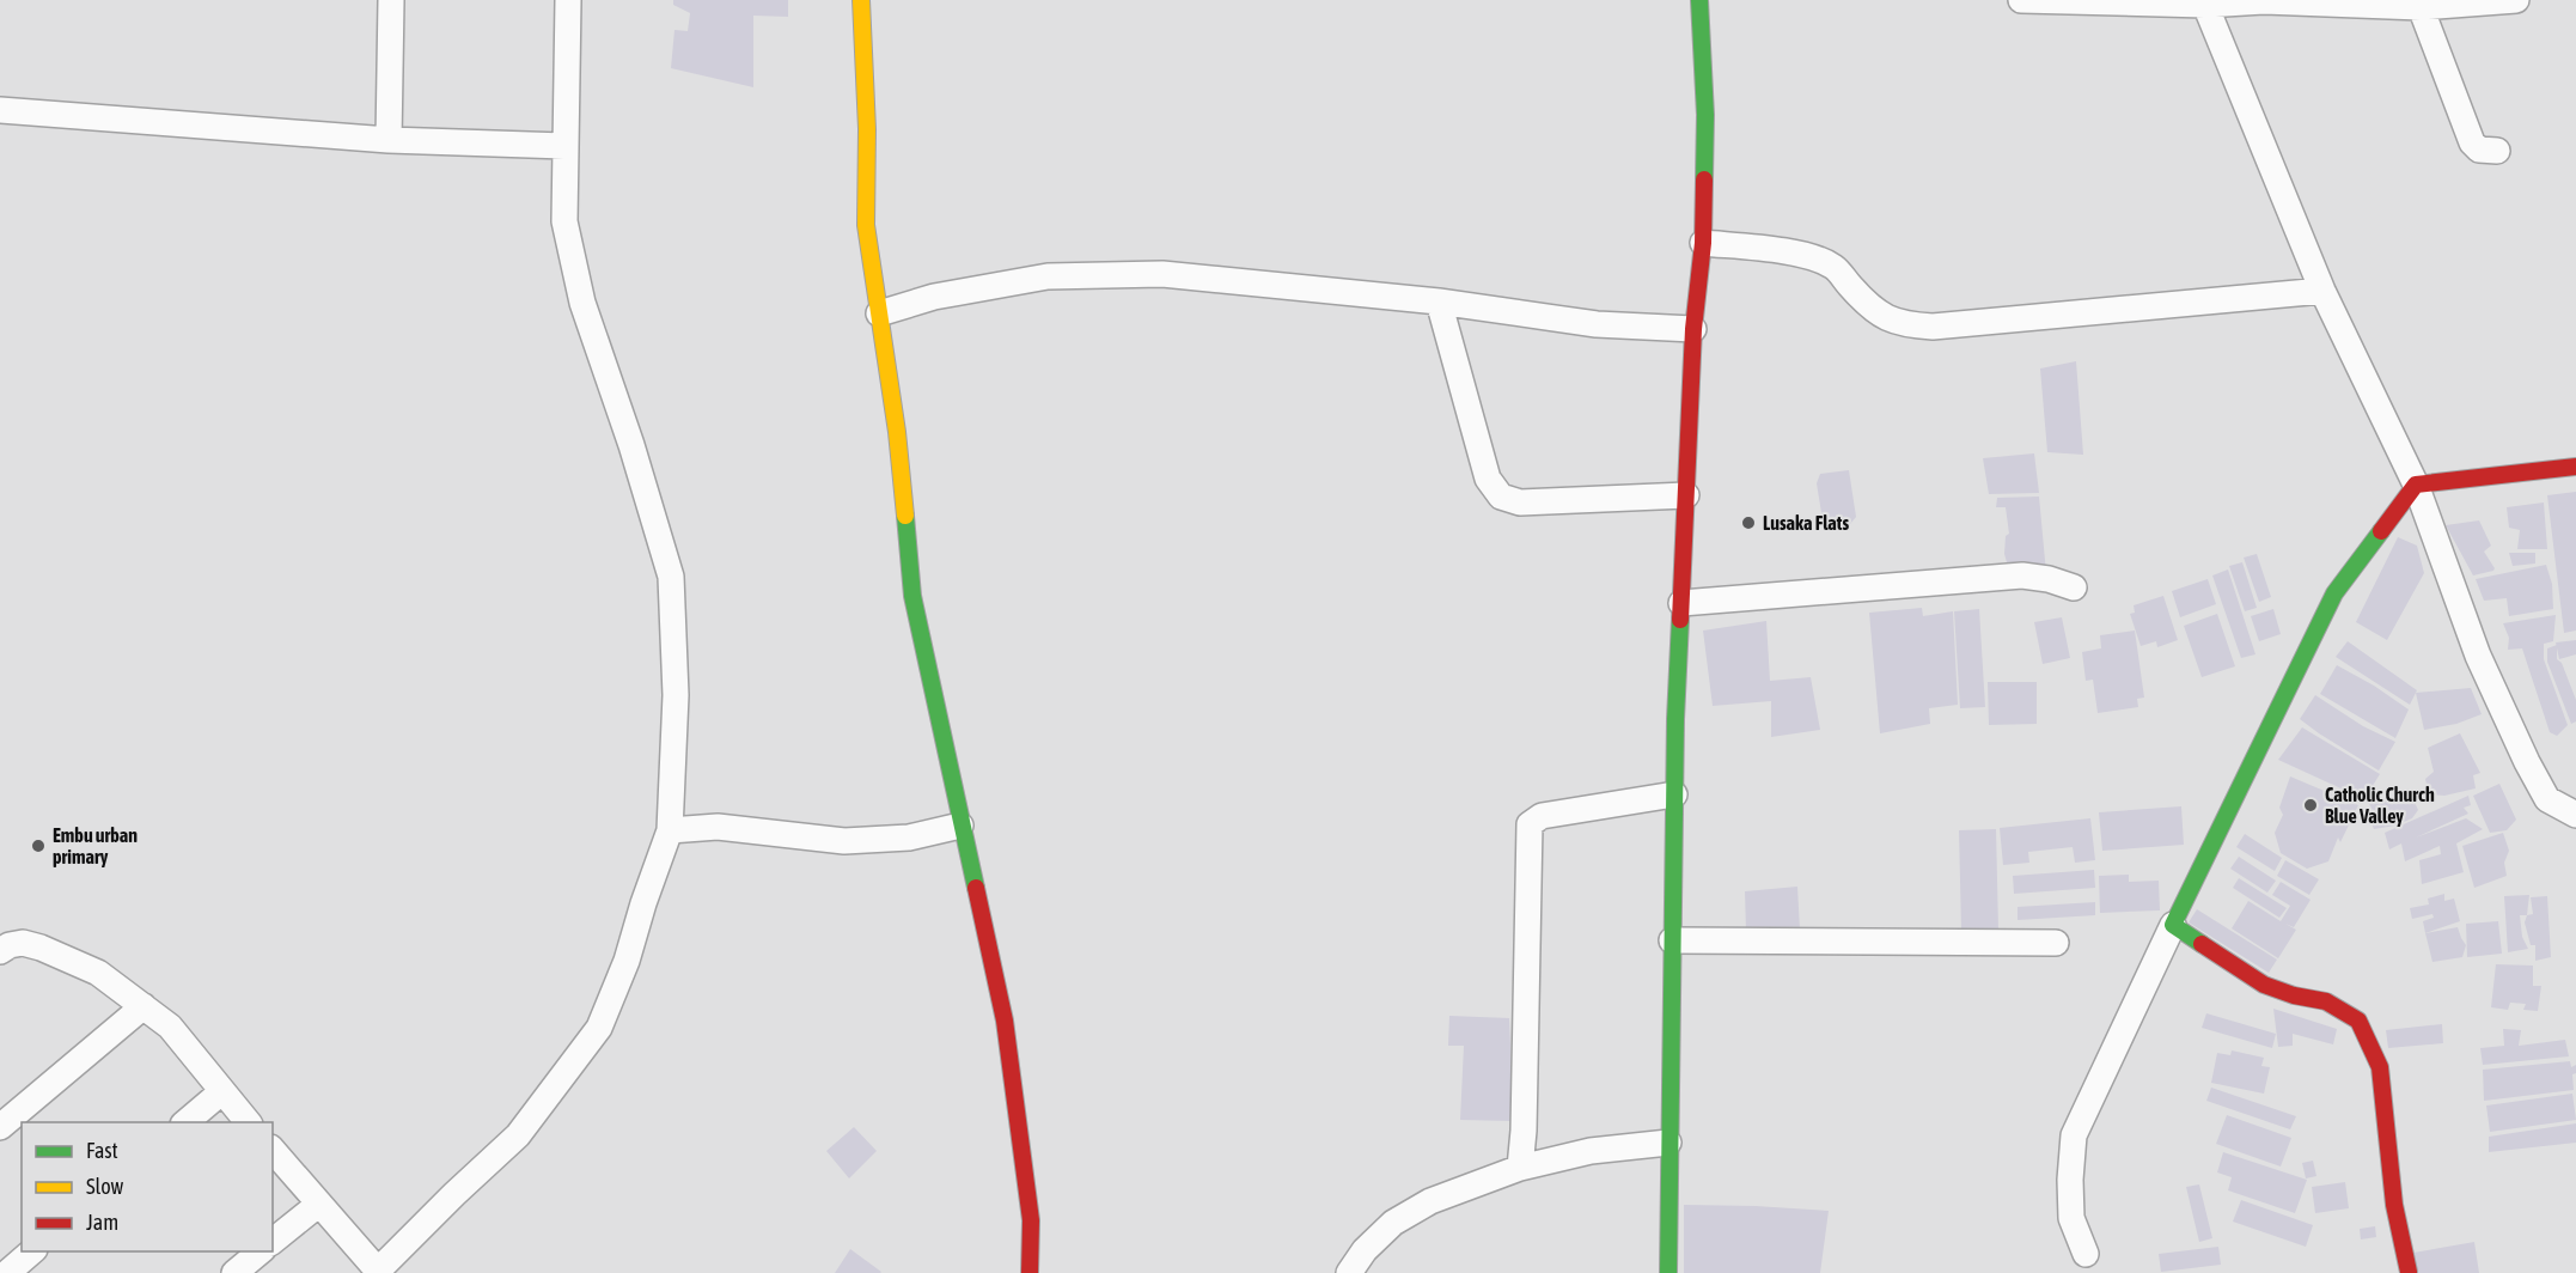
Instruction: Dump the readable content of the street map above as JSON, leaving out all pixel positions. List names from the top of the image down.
{
  "places": ["Lusaka Flats", "Catholic Church Blue Valley", "Embu urban primary"],
  "legend": ["Fast", "Slow", "Jam"]
}
